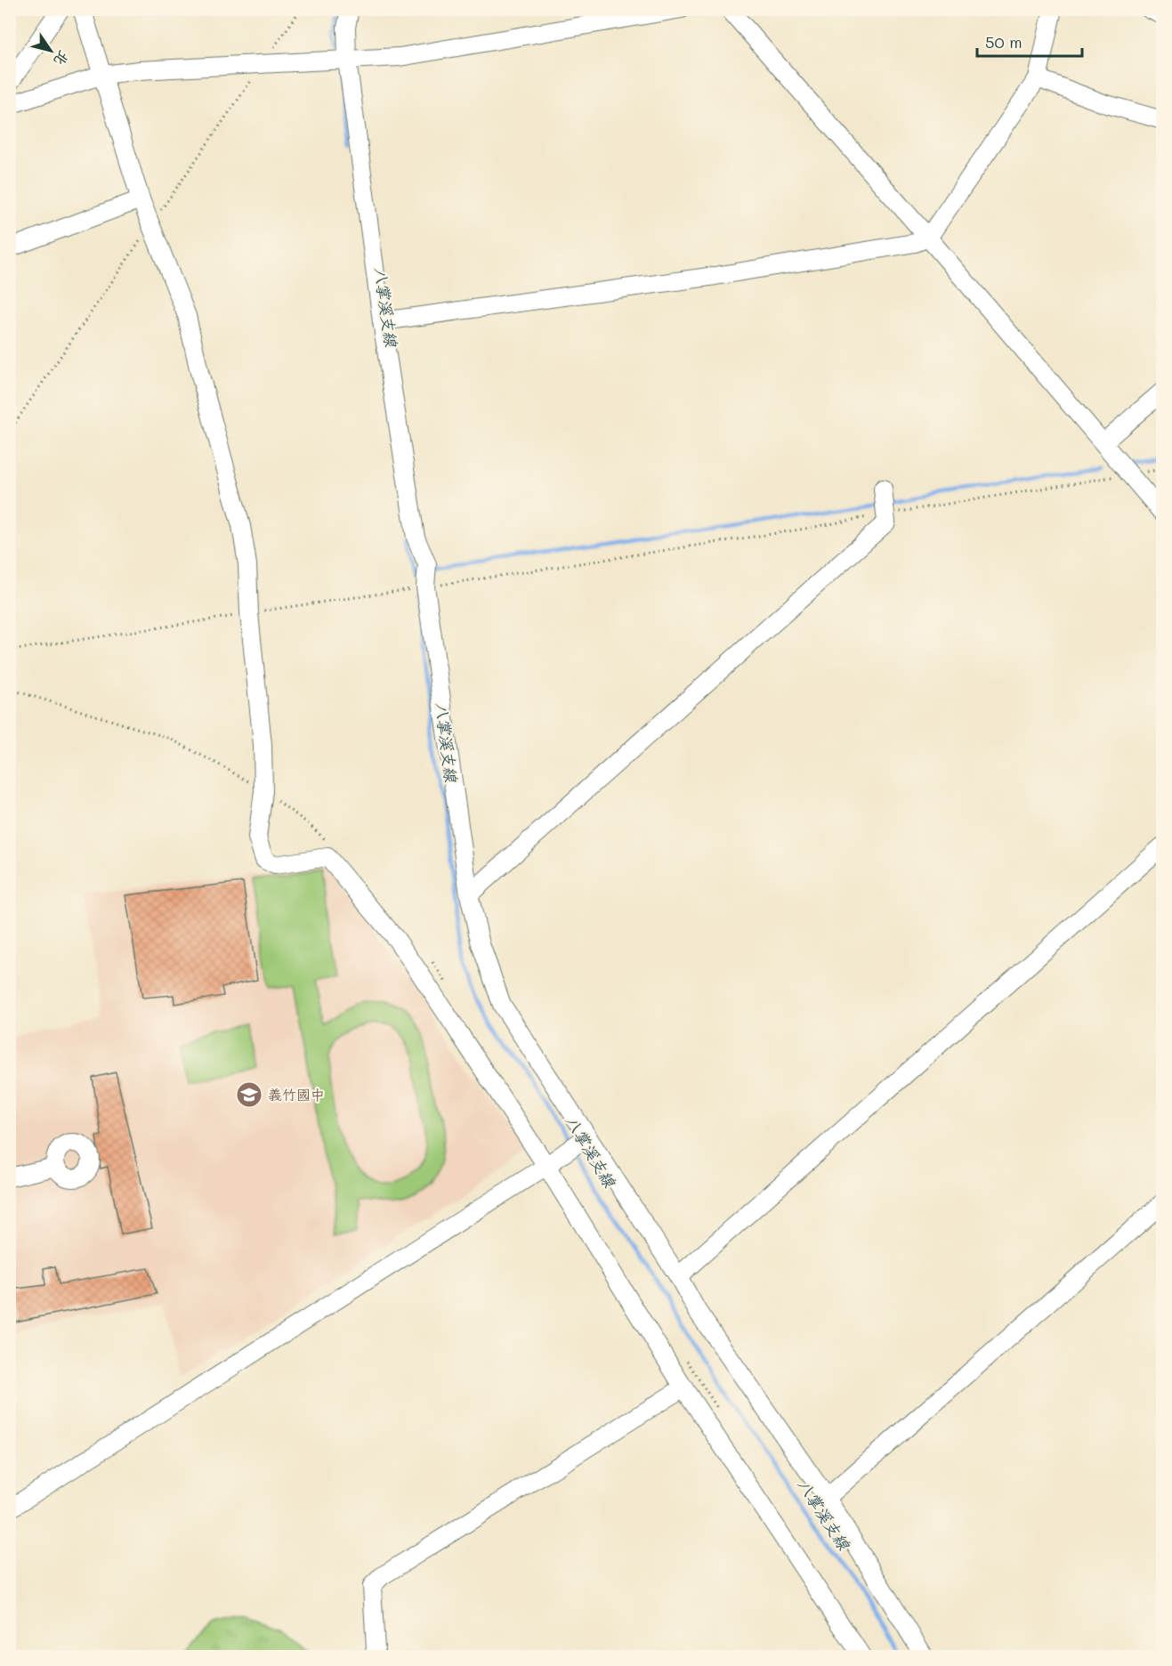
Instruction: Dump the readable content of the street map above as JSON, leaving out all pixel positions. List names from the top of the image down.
{
  "water": ["八掌溪支線"],
  "places": {
    "school or university": ["義竹國中"]
  },
  "scale_bar": "50 m",
  "north": "bottom right"
}
